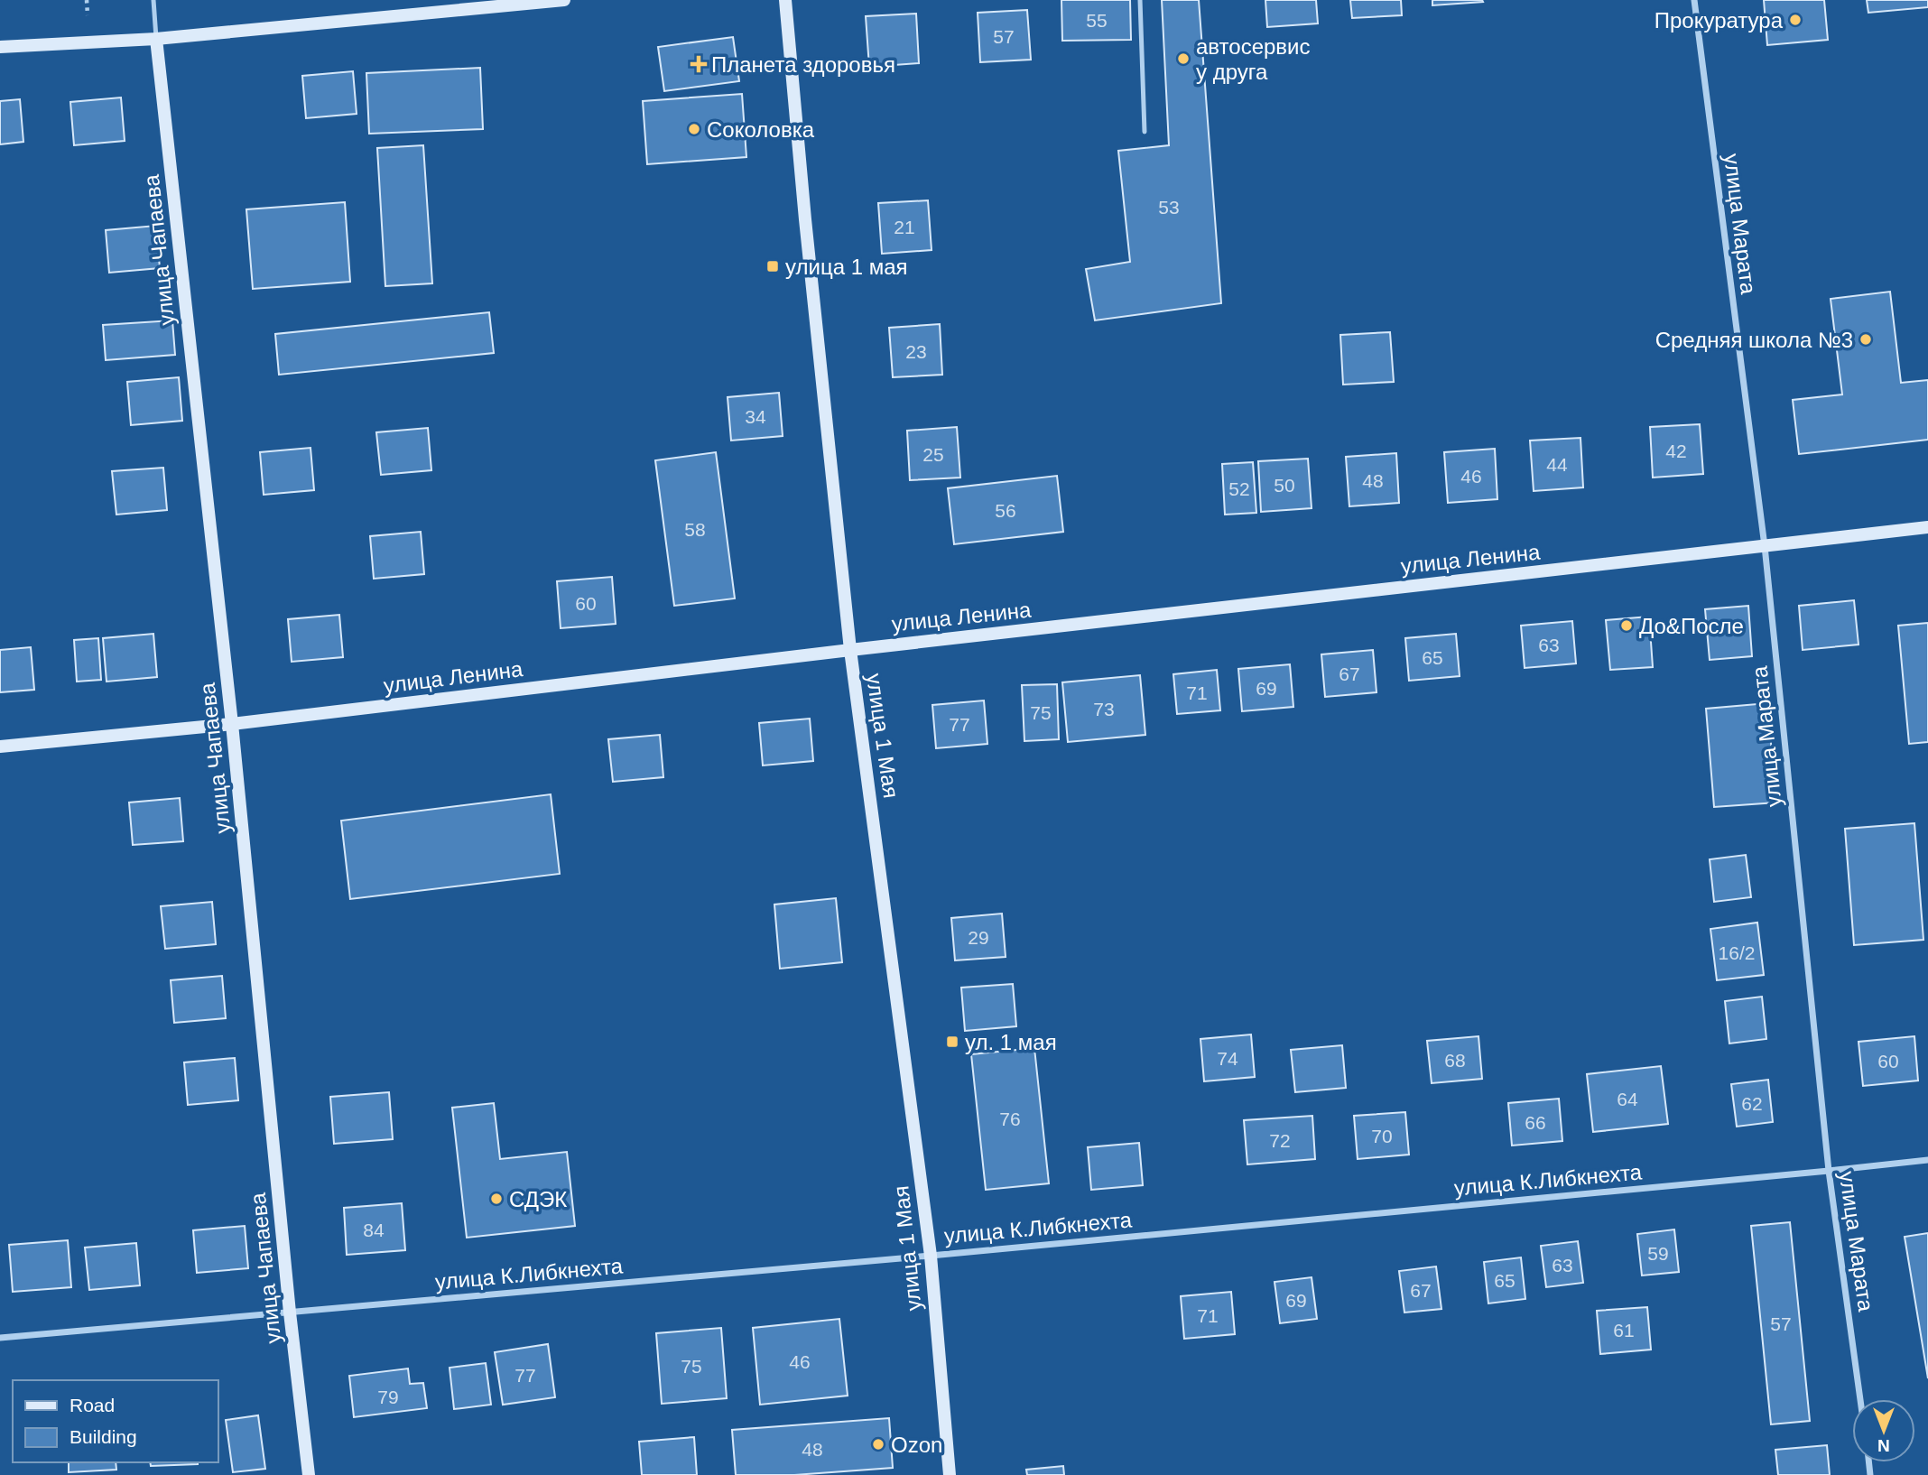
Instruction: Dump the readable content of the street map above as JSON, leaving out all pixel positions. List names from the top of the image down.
{
  "streets": {
    "main road": ["улица Чапаева", "улица Ленина", "улица 1 Мая"],
    "street": ["улица Марата", "улица К.Либкнехта"]
  },
  "crossings": [
    ["улица Марата", "улица Ленина"],
    ["улица Марата", "улица К.Либкнехта"],
    ["улица Чапаева", "улица Ленина"],
    ["улица Чапаева", "улица К.Либкнехта"],
    ["улица Ленина", "улица 1 Мая"],
    ["улица 1 Мая", "улица К.Либкнехта"]
  ],
  "places": {
    "other": [
      "Прокуратура",
      "автосервис у друга",
      "Соколовка",
      "Средняя школа №3",
      "До&После",
      "СДЭК",
      "Ozon"
    ],
    "health": ["Планета здоровья"],
    "transit": ["улица 1 мая", "ул. 1 мая"]
  },
  "house_numbers": [
    "55",
    "57",
    "53",
    "21",
    "23",
    "34",
    "42",
    "25",
    "44",
    "46",
    "48",
    "50",
    "52",
    "56",
    "58",
    "60",
    "63",
    "65",
    "67",
    "69",
    "71",
    "73",
    "75",
    "77",
    "29",
    "16/2",
    "74",
    "68",
    "60",
    "64",
    "62",
    "76",
    "66",
    "70",
    "72",
    "84",
    "59",
    "63",
    "65",
    "67",
    "69",
    "71",
    "57",
    "61",
    "46",
    "75",
    "77",
    "79",
    "48"
  ],
  "legend": ["Road", "Building"],
  "north": "bottom"
}
